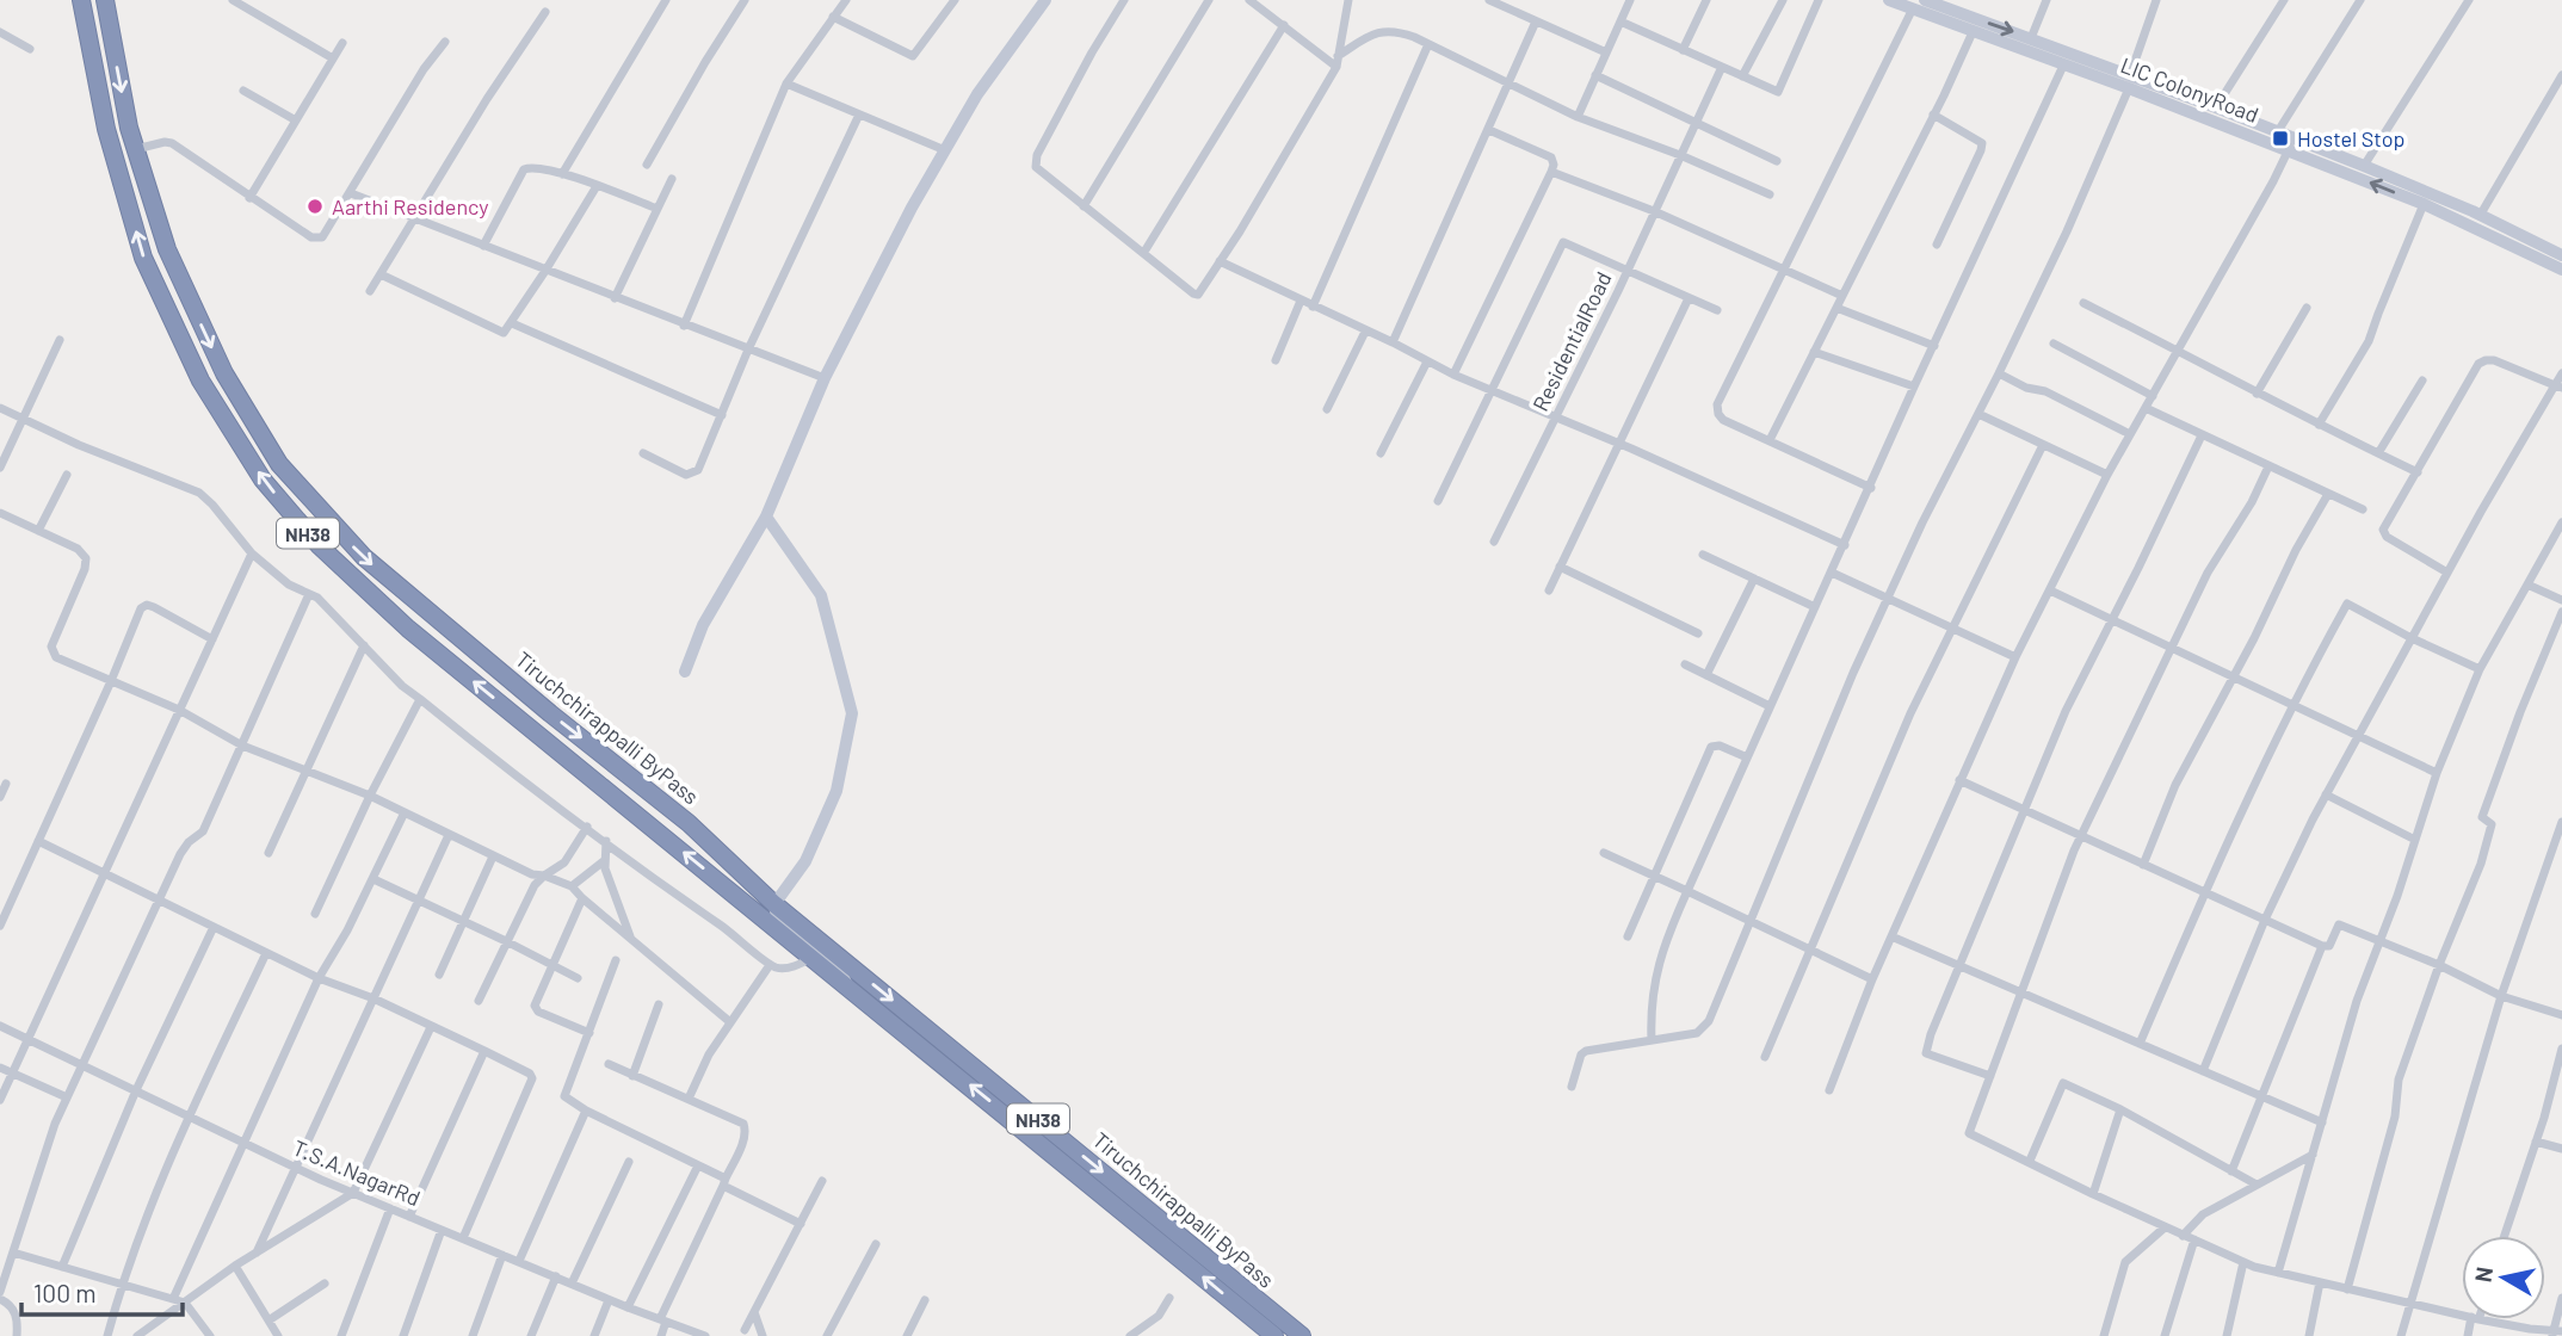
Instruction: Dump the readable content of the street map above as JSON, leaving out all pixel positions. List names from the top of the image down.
{
  "streets": {
    "highway": ["NH38", "Tiruchchirappalli ByPass"],
    "main road": ["LIC ColonyRoad"],
    "street": ["ResidentialRoad", "T.S.A.NagarRd"]
  },
  "places": {
    "transit": ["Hostel Stop"],
    "other": ["Aarthi Residency"]
  },
  "scale_bar": "100 m",
  "north": "left"
}
